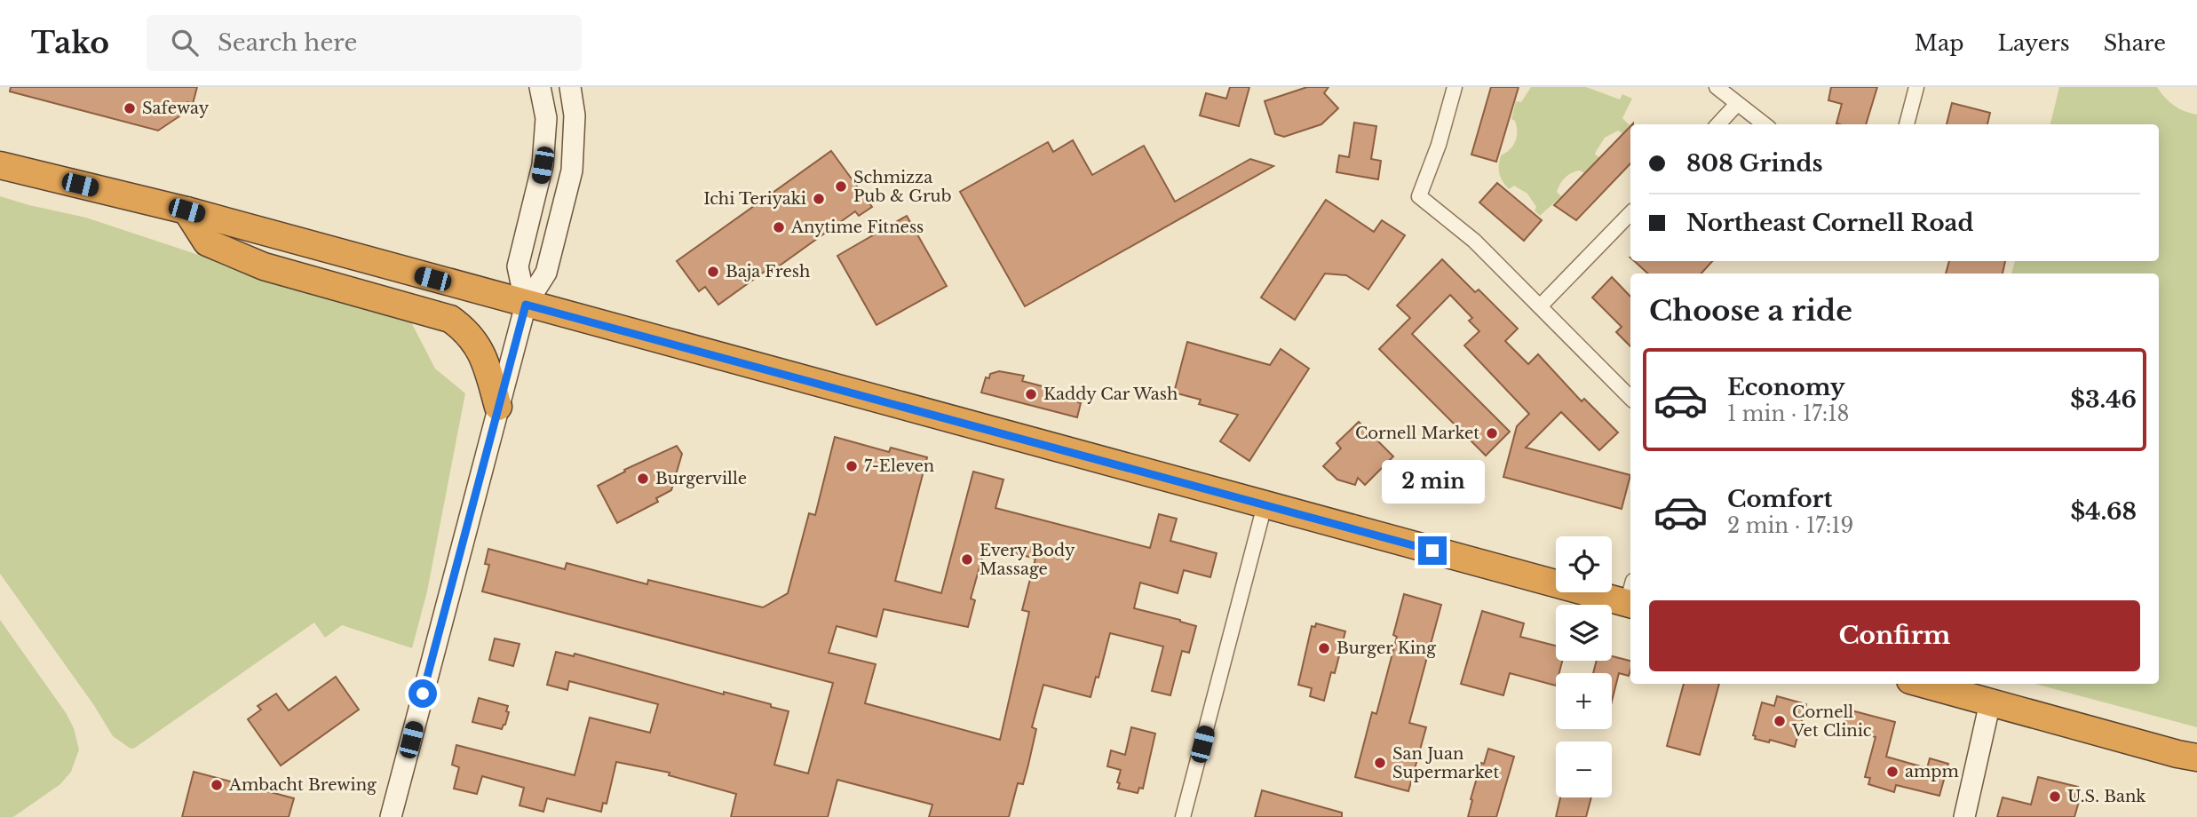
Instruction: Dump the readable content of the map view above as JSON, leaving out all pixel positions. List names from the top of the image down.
{
  "places": [
    "Safeway",
    "Schmizza Pub & Grub",
    "Ichi Teriyaki",
    "Anytime Fitness",
    "Baja Fresh",
    "Kaddy Car Wash",
    "Cornell Market",
    "7-Eleven",
    "Burgerville",
    "Every Body Massage",
    "Burger King",
    "Cornell Vet Clinic",
    "San Juan Supermarket",
    "ampm",
    "Ambacht Brewing",
    "U.S. Bank"
  ],
  "page": {
    "header": "Tako",
    "search": "Search here",
    "nav": ["Map", "Layers", "Share"],
    "banner": ["808 Grinds", "Northeast Cornell Road"],
    "heading": "Choose a ride",
    "list": [
      {
        "name": "Economy",
        "note": "1 min · 17:18",
        "value": "$3.46"
      },
      {
        "name": "Comfort",
        "note": "2 min · 17:19",
        "value": "$4.68"
      }
    ],
    "bubble": "2 min",
    "map_buttons": ["+", "−"],
    "buttons": "Confirm"
  }
}
